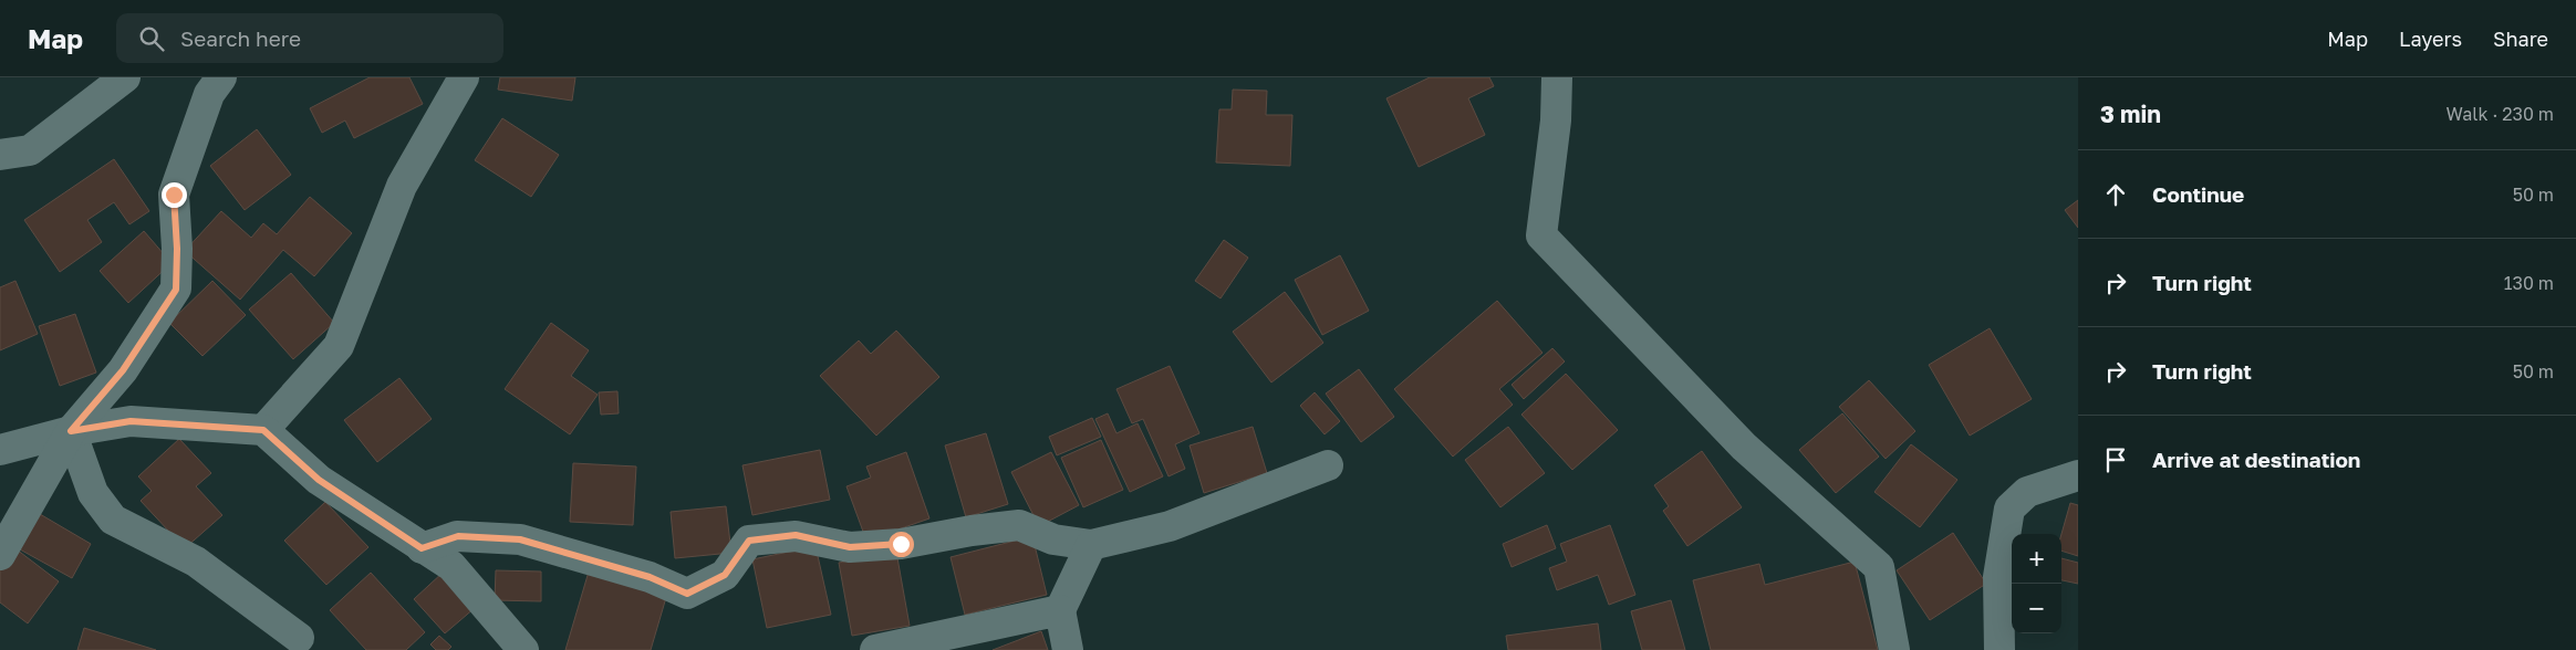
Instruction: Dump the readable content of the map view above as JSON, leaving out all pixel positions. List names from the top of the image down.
{
  "page": {
    "header": "Map",
    "search": "Search here",
    "nav": ["Map", "Layers", "Share"],
    "heading": ["3 min", "Walk · 230 m"],
    "list": [
      ["Continue", "50 m"],
      ["Turn right", "130 m"],
      ["Turn right", "50 m"],
      "Arrive at destination"
    ],
    "map_buttons": ["+", "−"]
  }
}
